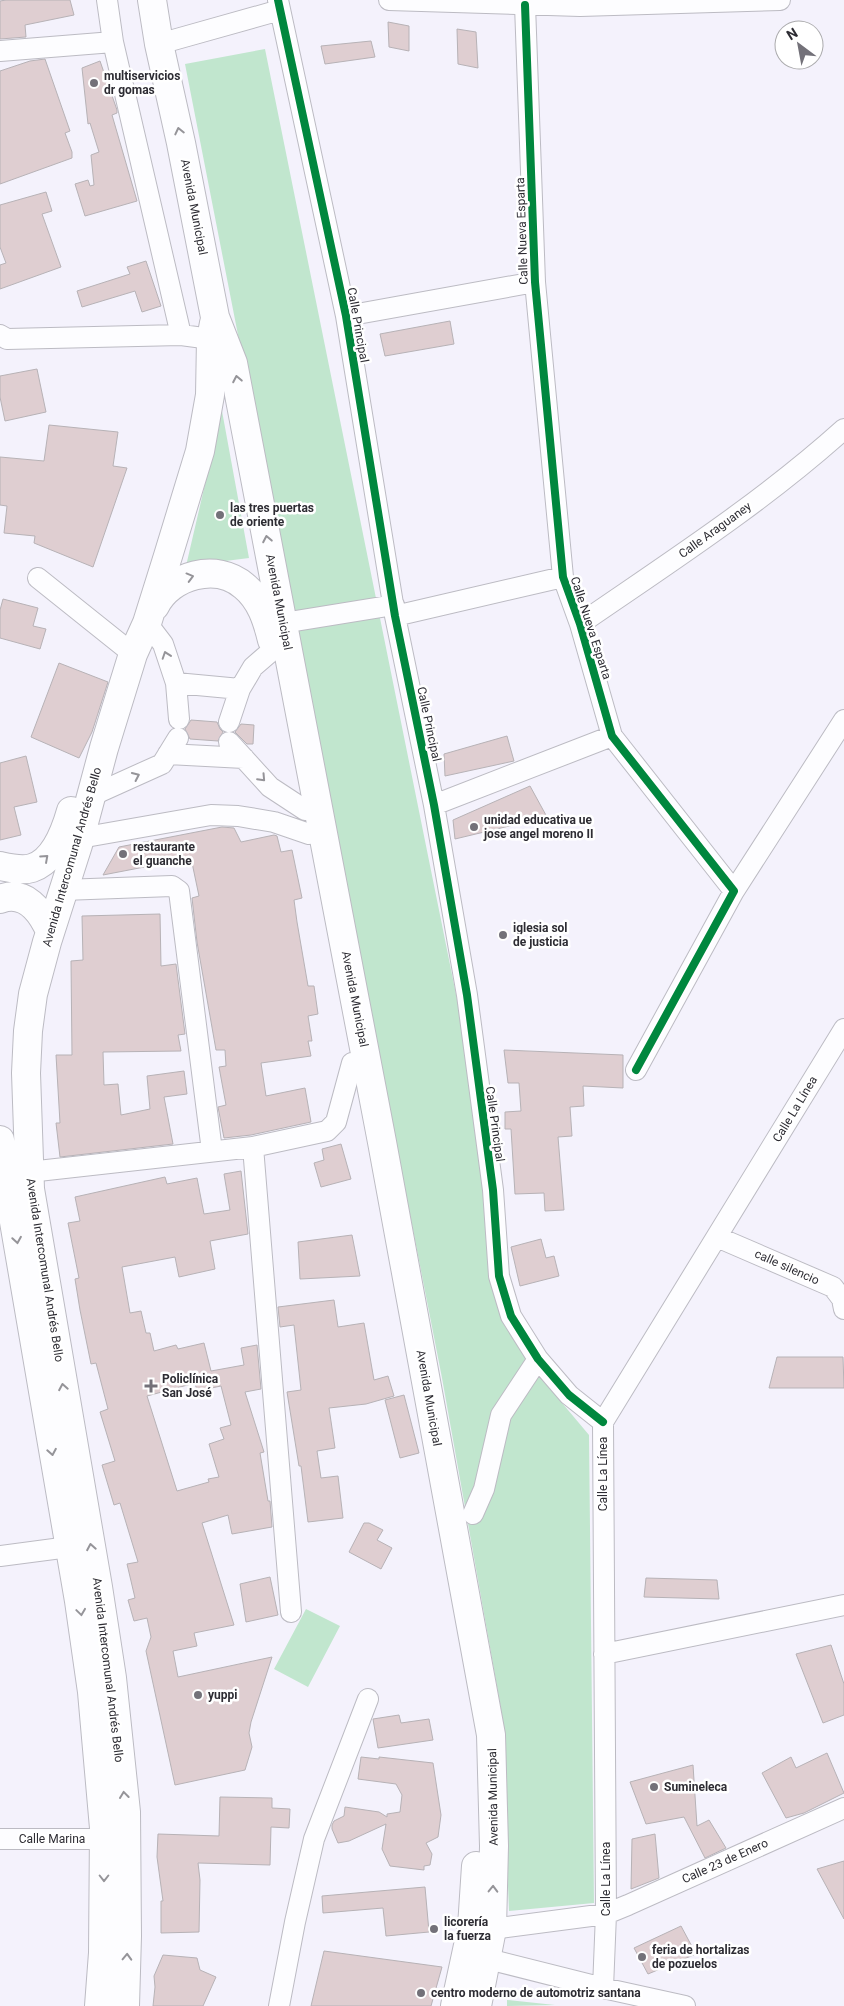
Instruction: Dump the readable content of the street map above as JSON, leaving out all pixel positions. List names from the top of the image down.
{
  "streets": {
    "highway": ["Avenida Municipal", "Avenida Intercomunal Andrés Bello"],
    "street": [
      "Calle Nueva Esparta",
      "Calle Principal",
      "Calle Araguaney",
      "Calle La Línea",
      "calle silencio",
      "Calle Marina",
      "Calle 23 de Enero"
    ]
  },
  "crossings": [
    ["Avenida Municipal", "Avenida Intercomunal Andrés Bello"],
    ["Avenida Municipal", "Calle 23 de Enero"],
    ["Calle Nueva Esparta", "Calle Araguaney"],
    ["Calle Principal", "Calle La Línea"],
    ["Avenida Intercomunal Andrés Bello", "Calle Marina"],
    ["Calle La Línea", "calle silencio"],
    ["Calle La Línea", "Calle 23 de Enero"]
  ],
  "places": {
    "other": [
      "multiservicios dr gomas",
      "las tres puertas de oriente",
      "unidad educativa ue jose angel moreno II",
      "restaurante el guanche",
      "iglesia sol de justicia",
      "yuppi",
      "Sumineleca",
      "licorería la fuerza",
      "feria de hortalizas de pozuelos",
      "centro moderno de automotriz santana"
    ],
    "health": ["Policlínica San José"]
  },
  "north": "top left"
}
